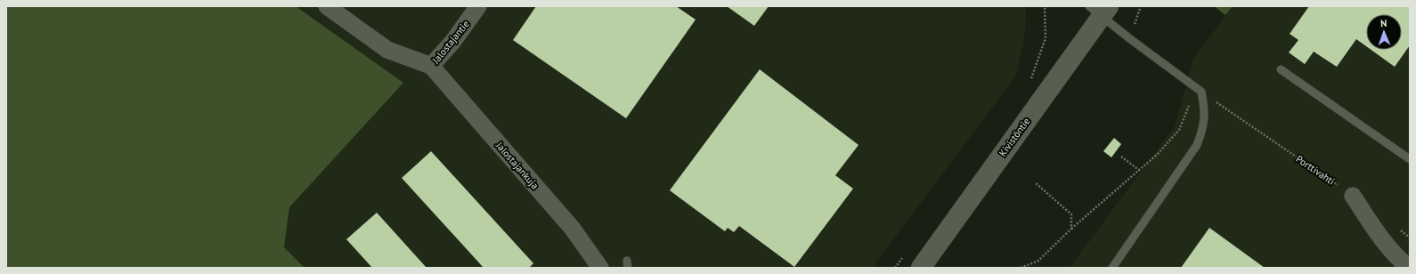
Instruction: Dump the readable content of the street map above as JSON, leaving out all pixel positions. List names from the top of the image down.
{
  "streets": {
    "main road": ["Kivistöntie"],
    "street": ["Jalostajantie", "Jalostajankuja"],
    "path": ["Porttivahti"]
  },
  "crossings": [
    ["Jalostajantie", "Jalostajankuja"]
  ],
  "north": "top"
}
